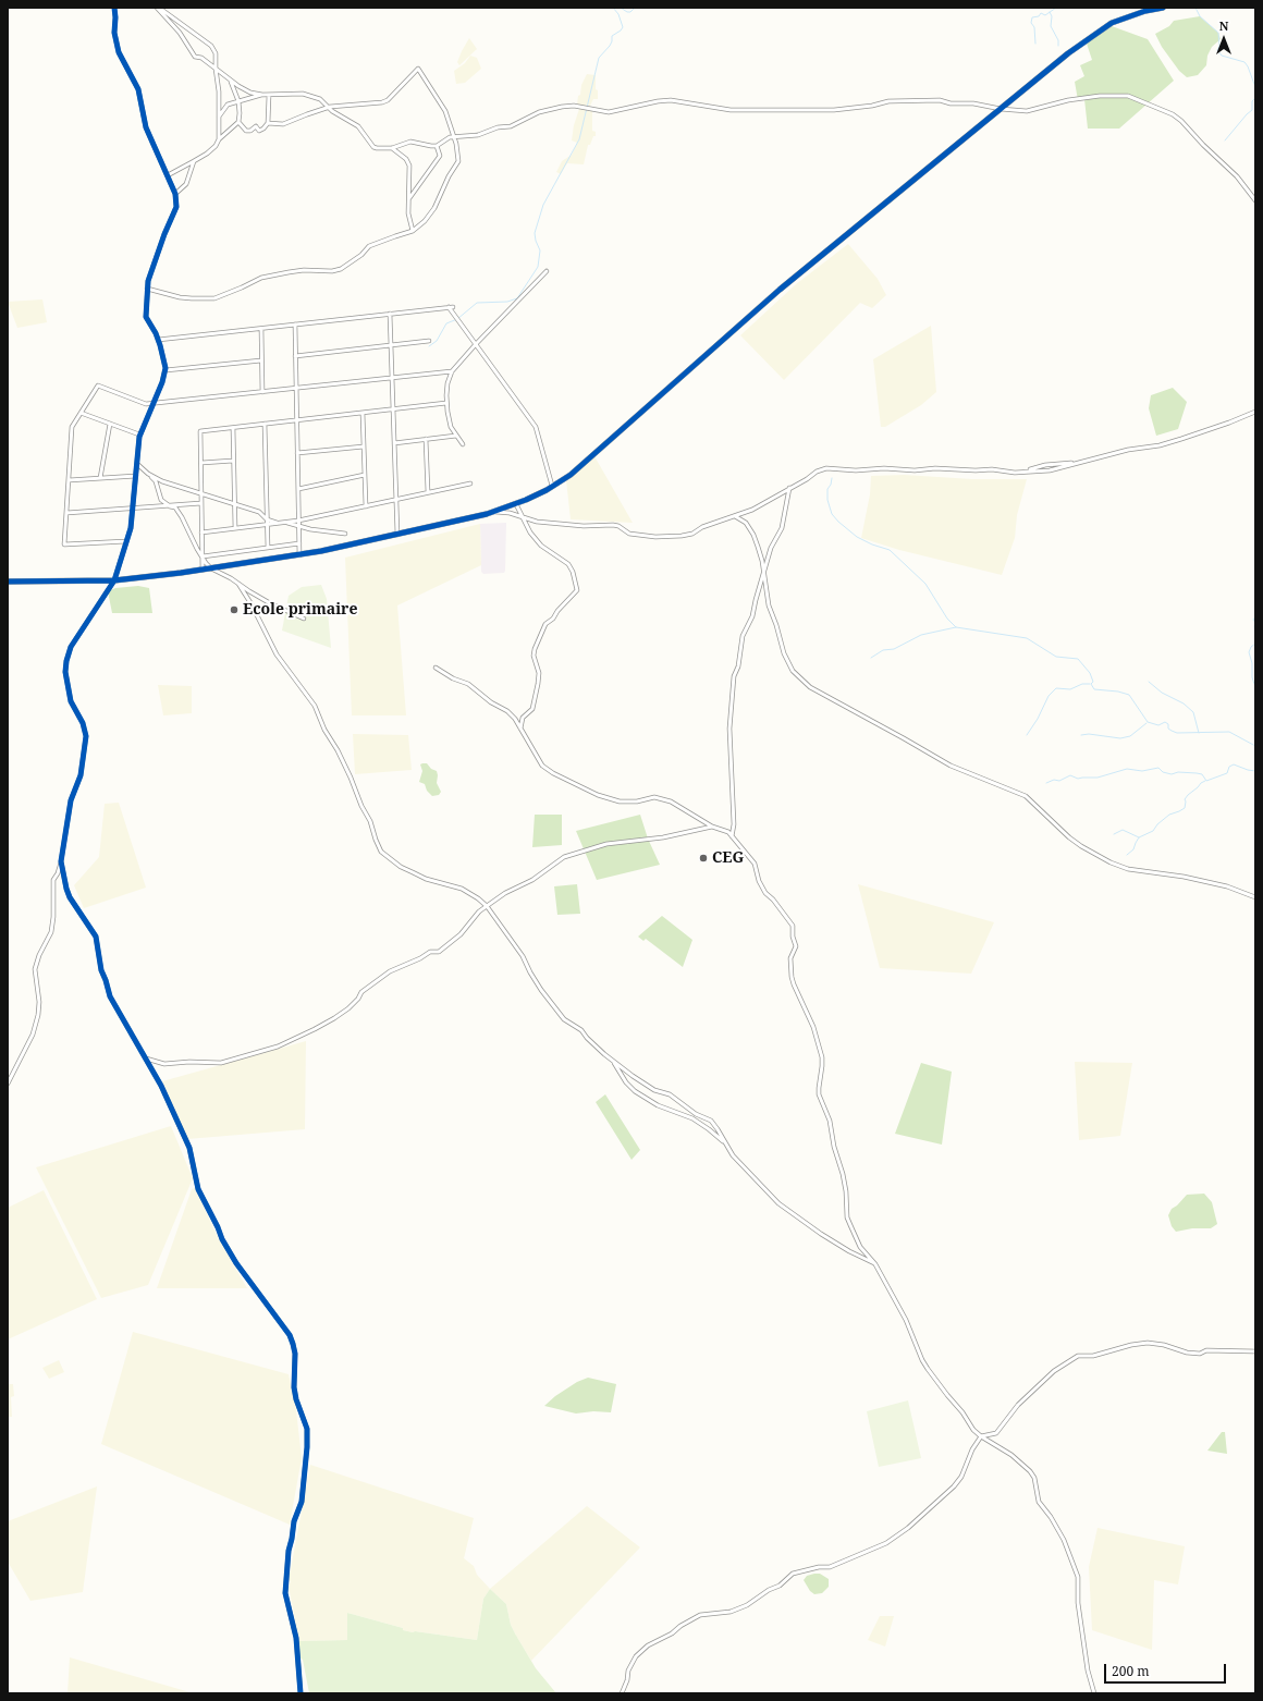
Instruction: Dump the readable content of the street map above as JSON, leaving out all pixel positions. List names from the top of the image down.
{
  "places": ["Ecole primaire", "CEG"],
  "scale_bar": "200 m",
  "north": "top"
}
